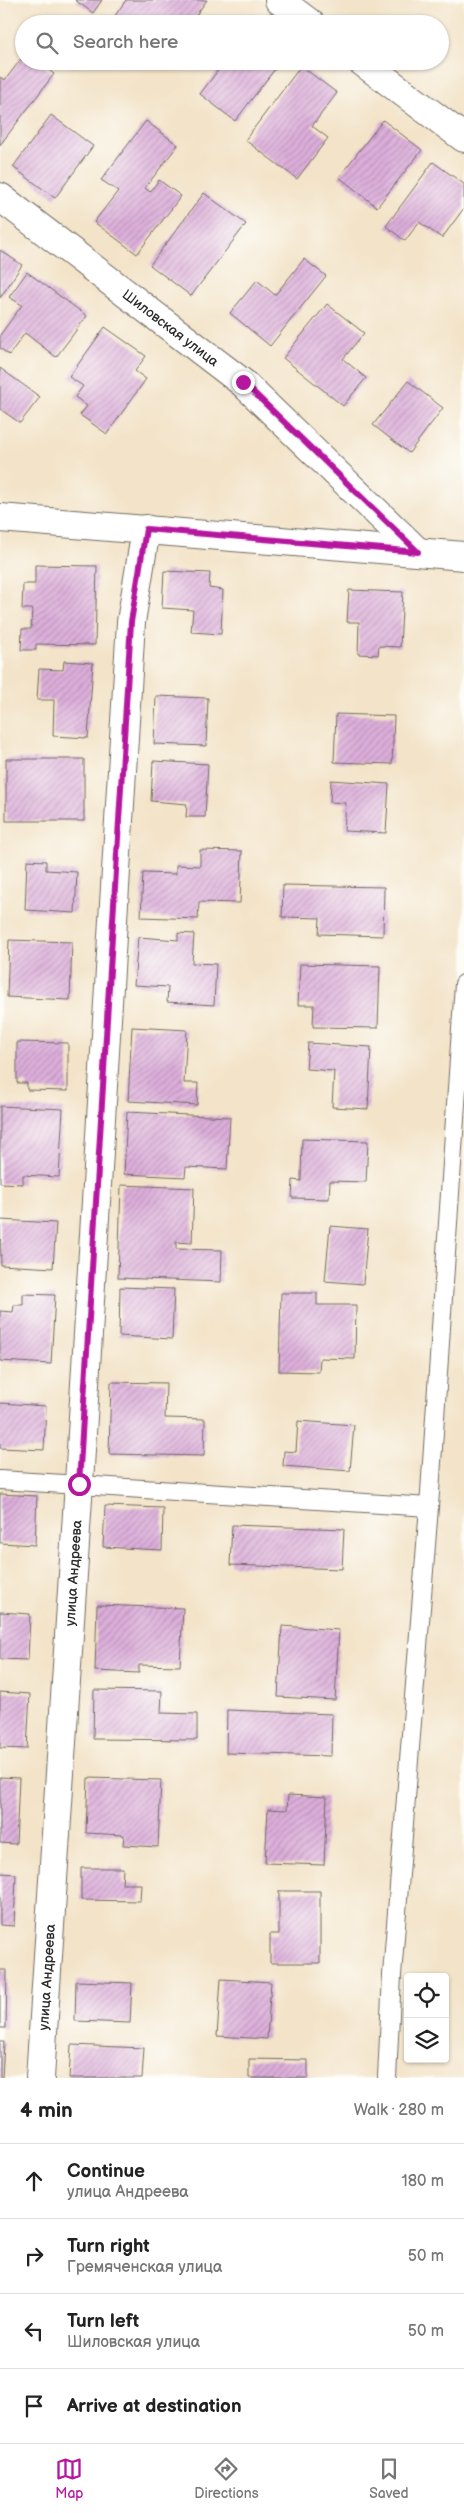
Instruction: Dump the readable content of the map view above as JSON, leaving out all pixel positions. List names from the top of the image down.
{
  "streets": {
    "street": ["Шиловская улица", "улица Андреева"]
  },
  "page": {
    "search": "Search here",
    "heading": ["4 min", "Walk · 280 m"],
    "list": [
      ["Continue", "улица Андреева", "180 m"],
      ["Turn right", "Гремяченская улица", "50 m"],
      ["Turn left", "Шиловская улица", "50 m"],
      "Arrive at destination"
    ],
    "nav": ["Map", "Directions", "Saved"]
  }
}
